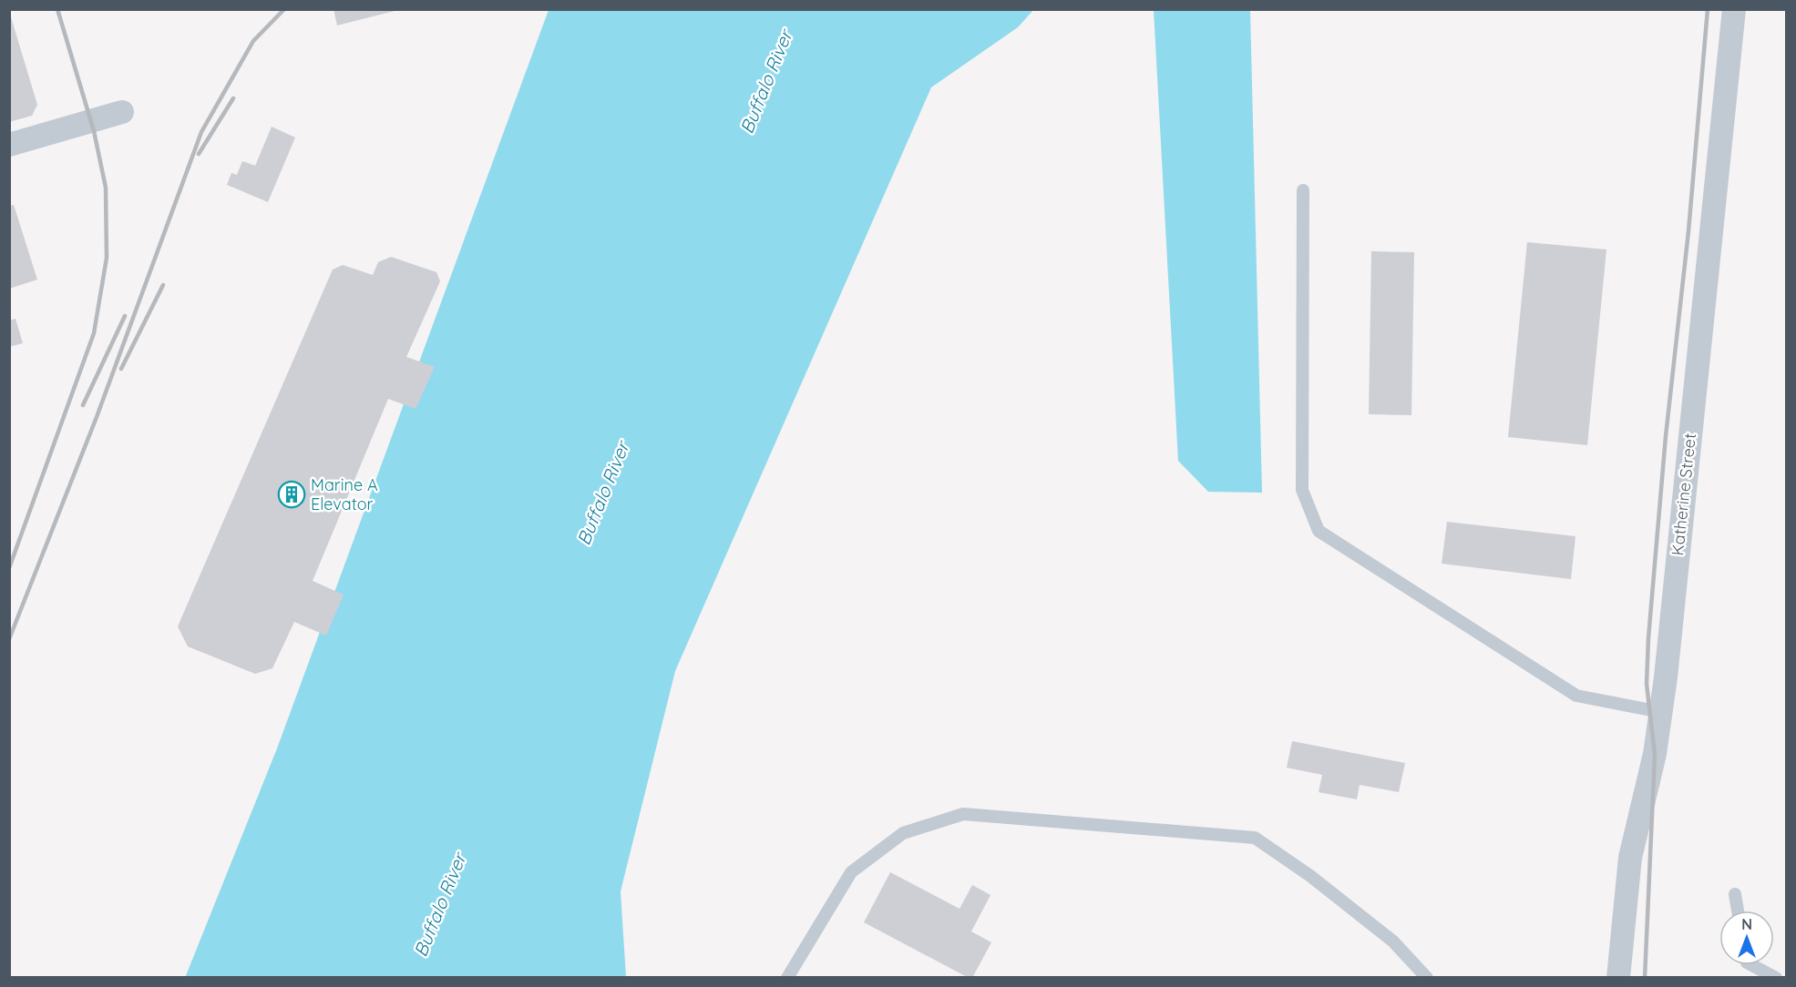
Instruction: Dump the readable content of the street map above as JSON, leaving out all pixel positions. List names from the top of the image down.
{
  "streets": {
    "street": ["Katherine Street"]
  },
  "water": ["Buffalo River"],
  "places": {
    "building": ["Marine A Elevator"]
  },
  "north": "top"
}
